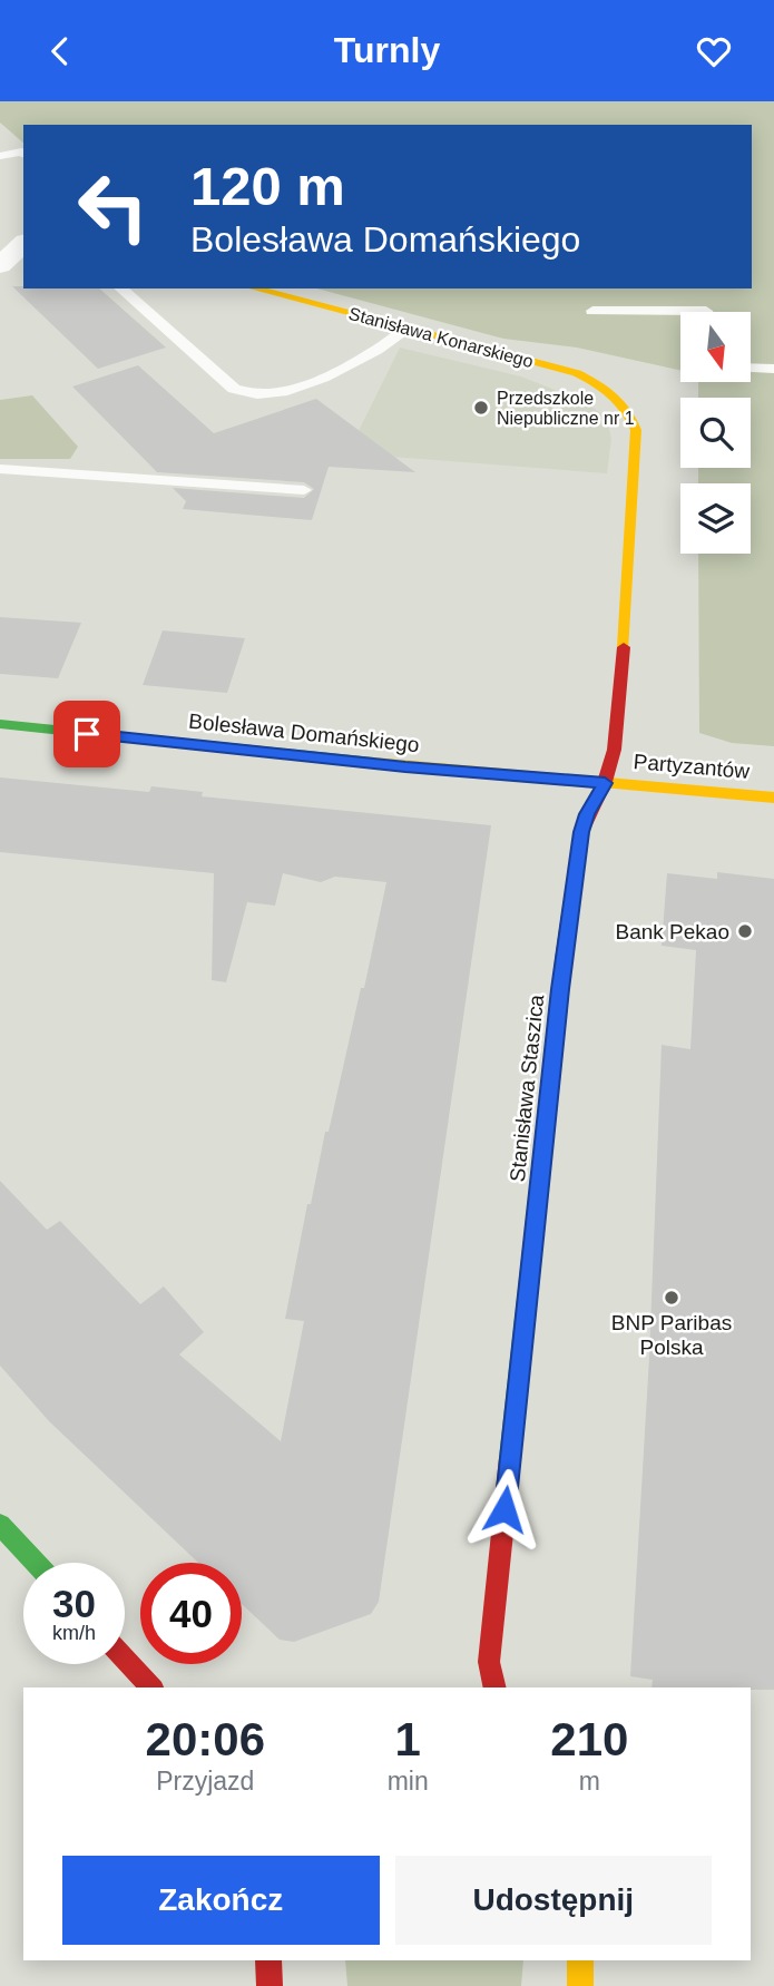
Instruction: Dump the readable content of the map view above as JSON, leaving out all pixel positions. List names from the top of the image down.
{
  "streets": {
    "street": [
      "Stanisława Konarskiego",
      "Bolesława Domańskiego",
      "Partyzantów",
      "Stanisława Staszica"
    ]
  },
  "crossings": [
    ["Stanisława Konarskiego", "Stanisława Staszica"],
    ["Bolesława Domańskiego", "Partyzantów"],
    ["Bolesława Domańskiego", "Stanisława Staszica"],
    ["Partyzantów", "Stanisława Staszica"]
  ],
  "places": ["Przedszkole Niepubliczne nr 1", "Bank Pekao", "BNP Paribas Polska"],
  "north": "bottom",
  "page": {
    "header": "Turnly",
    "turn": ["120 m", "Bolesława Domańskiego"],
    "speed": "30 km/h",
    "limit": "40",
    "eta": [
      "20:06",
      "Przyjazd",
      "1",
      "min",
      "210",
      "m"
    ],
    "buttons": ["Zakończ", "Udostępnij"]
  }
}
